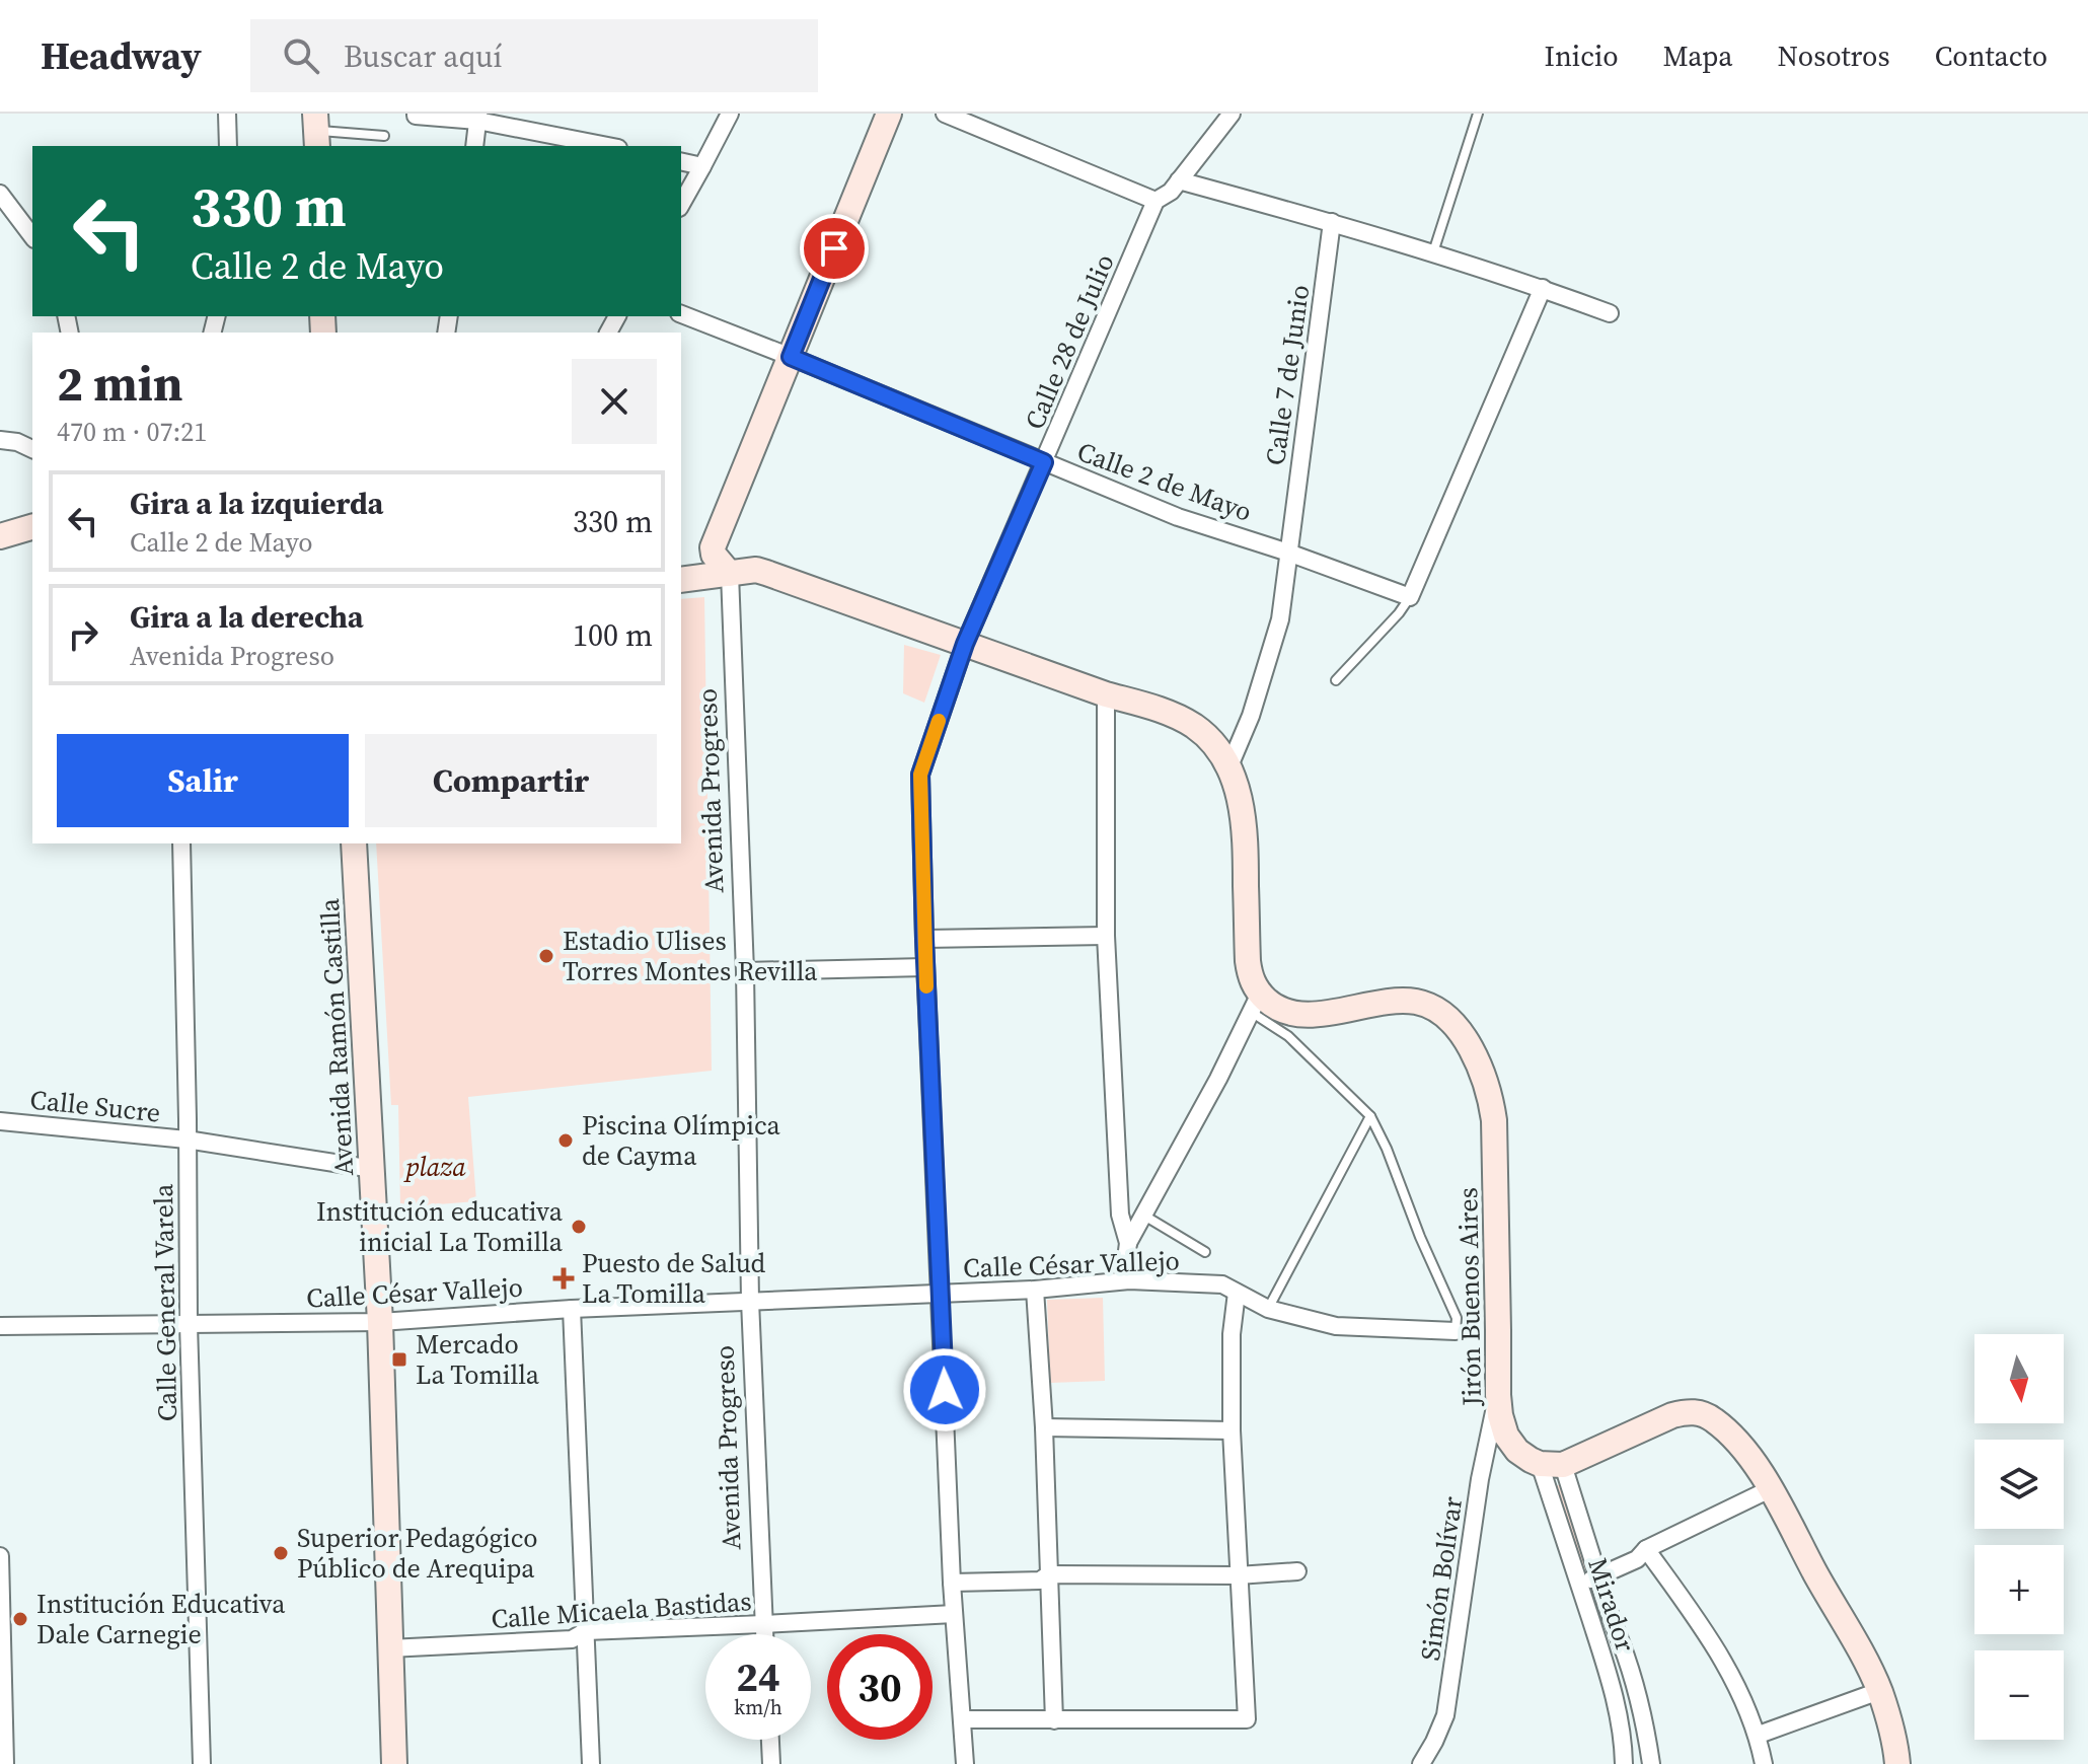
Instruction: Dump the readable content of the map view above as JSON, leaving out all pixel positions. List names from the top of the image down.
{
  "streets": {
    "street": [
      "Calle 28 de Julio",
      "Calle 7 de Junio",
      "Calle 2 de Mayo",
      "Avenida Progreso",
      "Avenida Ramón Castilla",
      "Calle Sucre",
      "Calle César Vallejo",
      "Jirón Buenos Aires",
      "Calle General Varela",
      "Simón Bolívar",
      "Mirador",
      "Calle Micaela Bastidas"
    ]
  },
  "crossings": [
    ["Calle 28 de Julio", "Calle 2 de Mayo"],
    ["Calle 28 de Julio", "Calle César Vallejo"],
    ["Calle 28 de Julio", "Calle Micaela Bastidas"],
    ["Calle 7 de Junio", "Calle 2 de Mayo"],
    ["Calle 2 de Mayo", "Avenida Progreso"],
    ["Avenida Progreso", "Calle César Vallejo"],
    ["Avenida Progreso", "Calle Micaela Bastidas"],
    ["Avenida Ramón Castilla", "Calle Sucre"],
    ["Avenida Ramón Castilla", "Calle César Vallejo"],
    ["Avenida Ramón Castilla", "Calle Micaela Bastidas"],
    ["Calle Sucre", "Calle General Varela"],
    ["Calle César Vallejo", "Calle General Varela"],
    ["Jirón Buenos Aires", "Simón Bolívar"],
    ["Jirón Buenos Aires", "Mirador"]
  ],
  "parks": ["plaza"],
  "places": {
    "other": [
      "Estadio Ulises Torres Montes Revilla",
      "Piscina Olímpica de Cayma",
      "Institución educativa inicial La Tomilla",
      "Superior Pedagógico Público de Arequipa",
      "Institución Educativa Dale Carnegie"
    ],
    "health": ["Puesto de Salud La Tomilla"],
    "transit": ["Mercado La Tomilla"]
  },
  "north": "bottom",
  "page": {
    "header": "Headway",
    "search": "Buscar aquí",
    "nav": [
      "Inicio",
      "Mapa",
      "Nosotros",
      "Contacto"
    ],
    "turn": ["330 m", "Calle 2 de Mayo"],
    "heading": ["2 min", "470 m · 07:21"],
    "list": [
      {
        "name": "Gira a la izquierda",
        "note": "Calle 2 de Mayo",
        "value": "330 m"
      },
      {
        "name": "Gira a la derecha",
        "note": "Avenida Progreso",
        "value": "100 m"
      }
    ],
    "buttons": ["Salir", "Compartir"],
    "map_buttons": ["+", "−"],
    "speed": "24 km/h",
    "limit": "30"
  }
}
